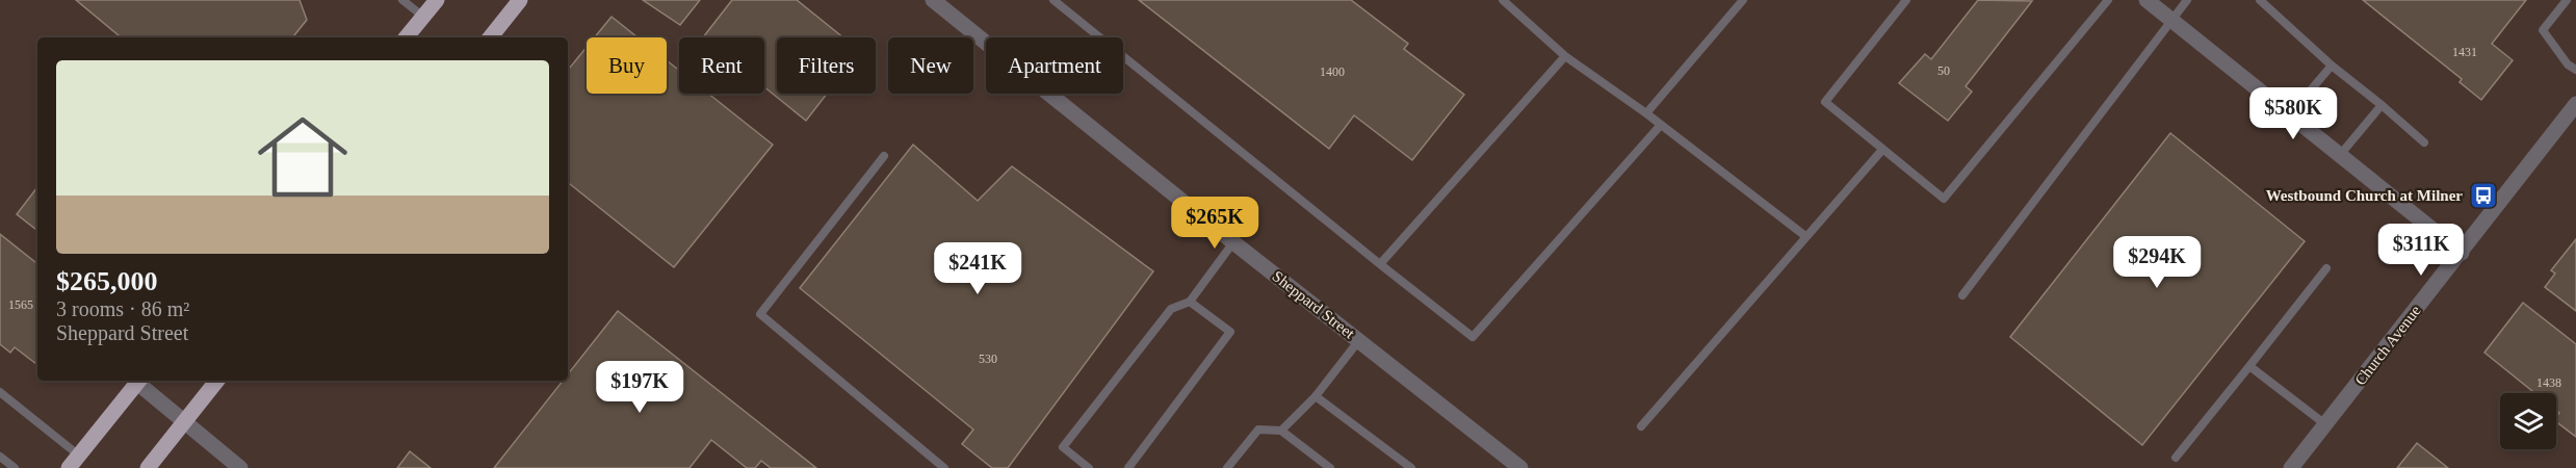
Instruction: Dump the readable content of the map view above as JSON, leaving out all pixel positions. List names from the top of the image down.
{
  "streets": {
    "street": ["Sheppard Street", "Church Avenue"]
  },
  "places": {
    "bus stop": ["Westbound Church at Milner"]
  },
  "house_numbers": [
    "1431",
    "50",
    "1400",
    "1565",
    "530",
    "1438"
  ],
  "page": {
    "chip": [
      "Buy",
      "Rent",
      "Filters",
      "New",
      "Apartment"
    ],
    "list": [
      {
        "name": "$265,000",
        "note": "3 rooms · 86 m² · Sheppard Street"
      }
    ],
    "price": [
      "$580K",
      "$265K",
      "$311K",
      "$294K",
      "$241K",
      "$197K"
    ]
  }
}
